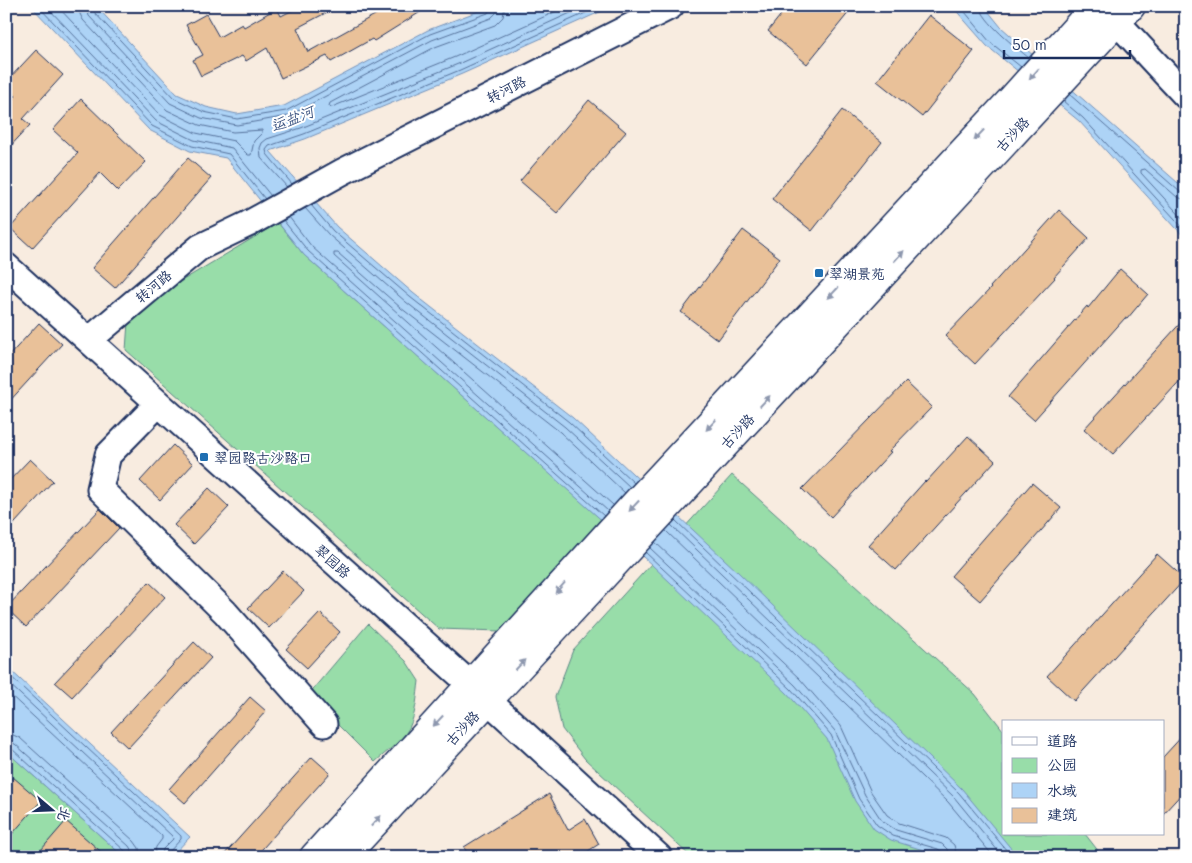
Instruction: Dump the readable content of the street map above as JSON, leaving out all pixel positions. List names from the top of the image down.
{
  "streets": {
    "main road": ["古沙路"],
    "street": ["转河路", "翠园路"]
  },
  "crossings": [
    ["转河路", "翠园路"],
    ["古沙路", "翠园路"]
  ],
  "water": ["运盐河"],
  "places": {
    "transit": ["翠湖景苑", "翠园路古沙路口"]
  },
  "legend": [
    "道路",
    "公园",
    "水域",
    "建筑"
  ],
  "scale_bar": "50 m",
  "north": "right"
}
